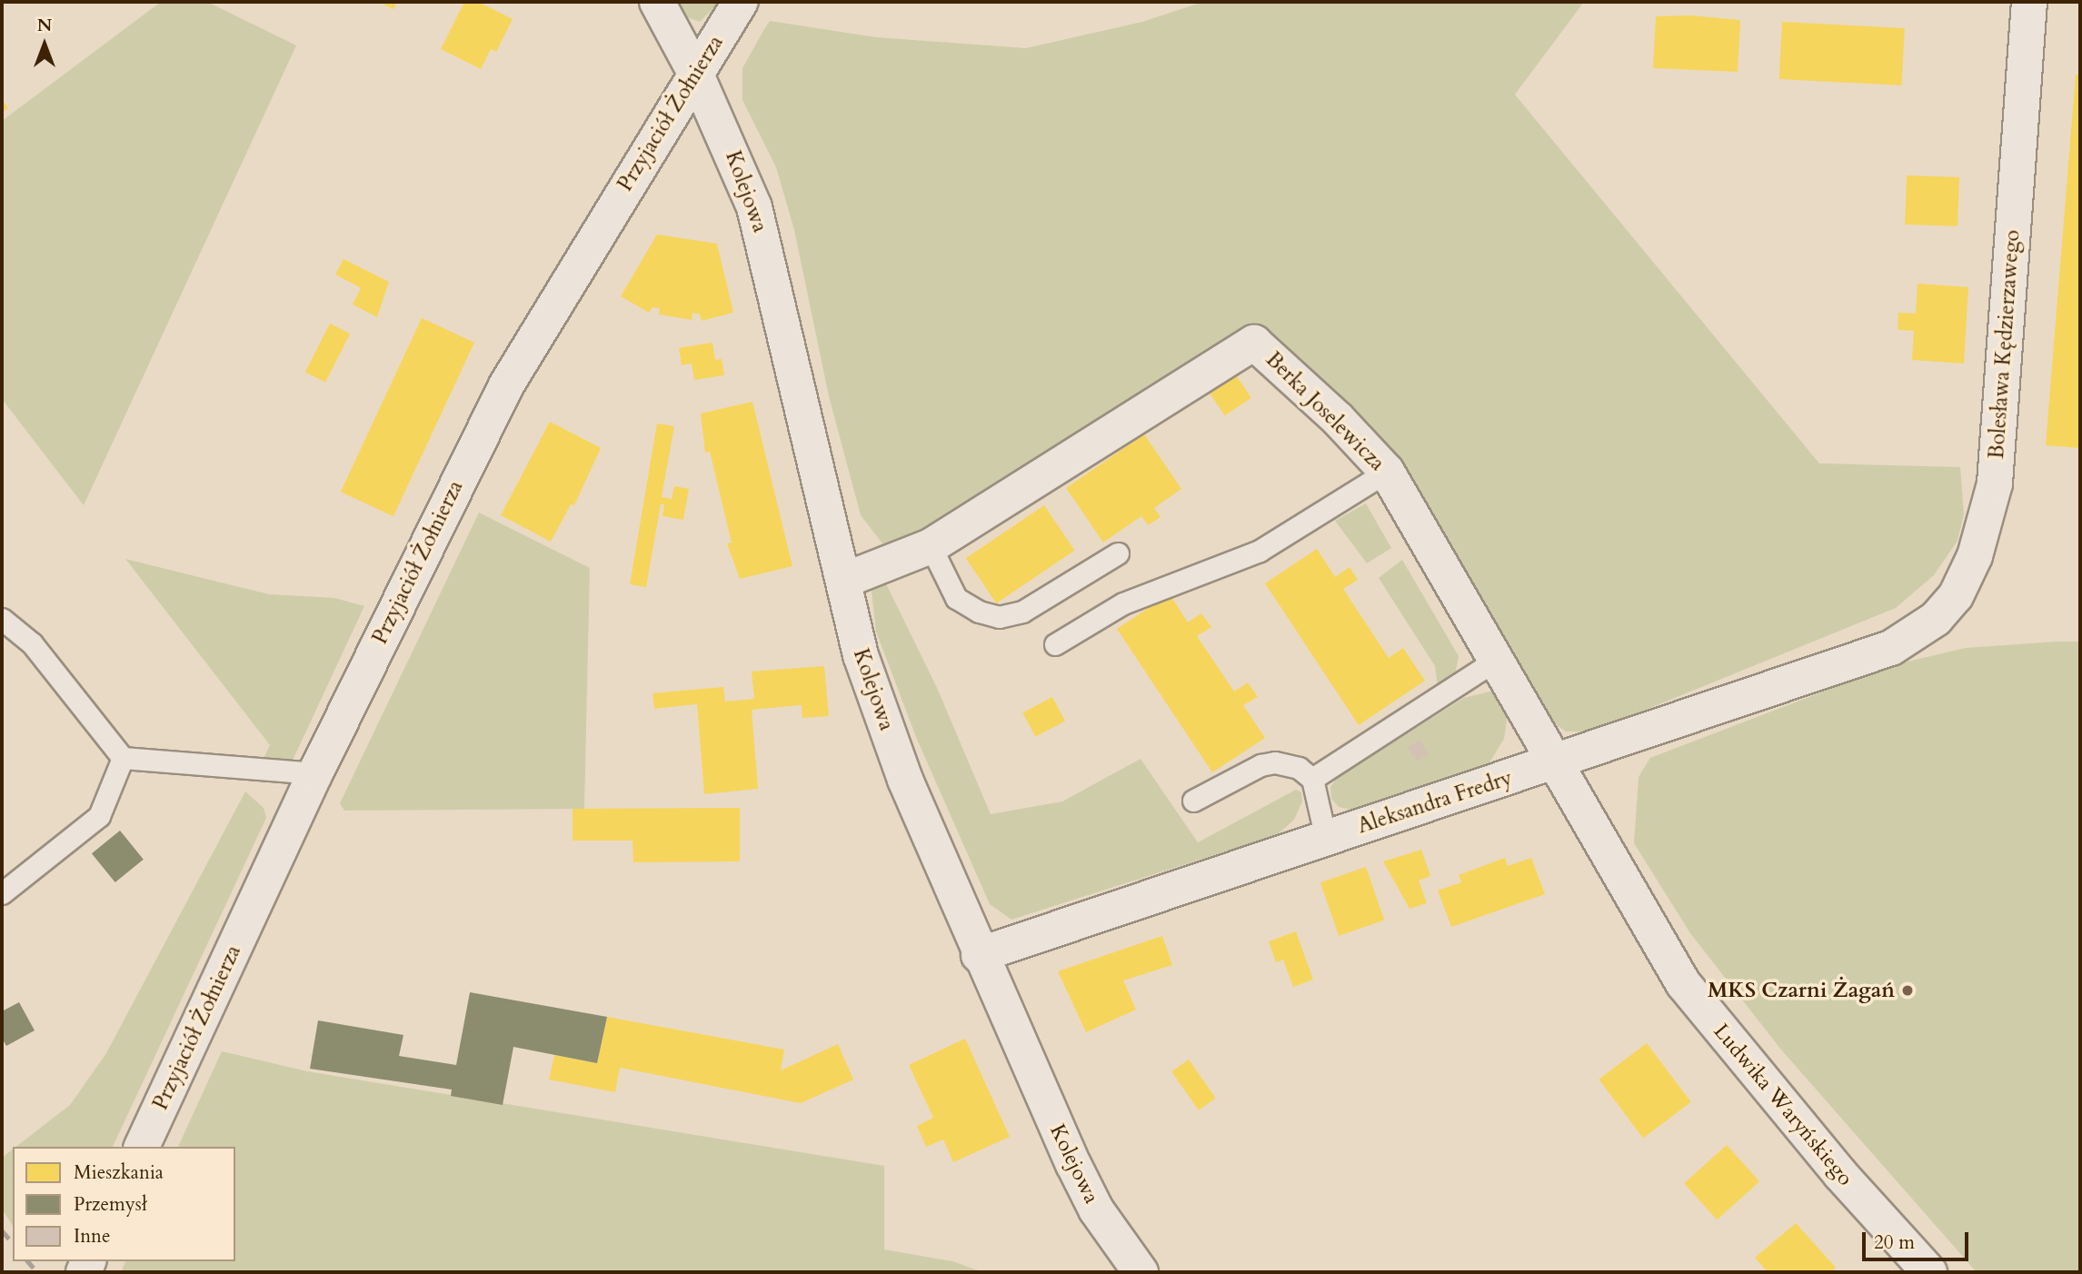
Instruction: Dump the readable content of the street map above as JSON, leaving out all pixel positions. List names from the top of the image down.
{
  "streets": {
    "street": [
      "Przyjaciół Żołnierza",
      "Kolejowa",
      "Bolesława Kędzierzawego",
      "Berka Joselewicza",
      "Aleksandra Fredry",
      "Ludwika Waryńskiego"
    ]
  },
  "crossings": [
    ["Przyjaciół Żołnierza", "Kolejowa"],
    ["Kolejowa", "Berka Joselewicza"],
    ["Kolejowa", "Aleksandra Fredry"],
    ["Bolesława Kędzierzawego", "Aleksandra Fredry"],
    ["Berka Joselewicza", "Aleksandra Fredry"],
    ["Berka Joselewicza", "Ludwika Waryńskiego"],
    ["Aleksandra Fredry", "Ludwika Waryńskiego"]
  ],
  "places": ["MKS Czarni Żagań"],
  "legend": ["Mieszkania", "Przemysł", "Inne"],
  "scale_bar": "20 m",
  "north": "top"
}
